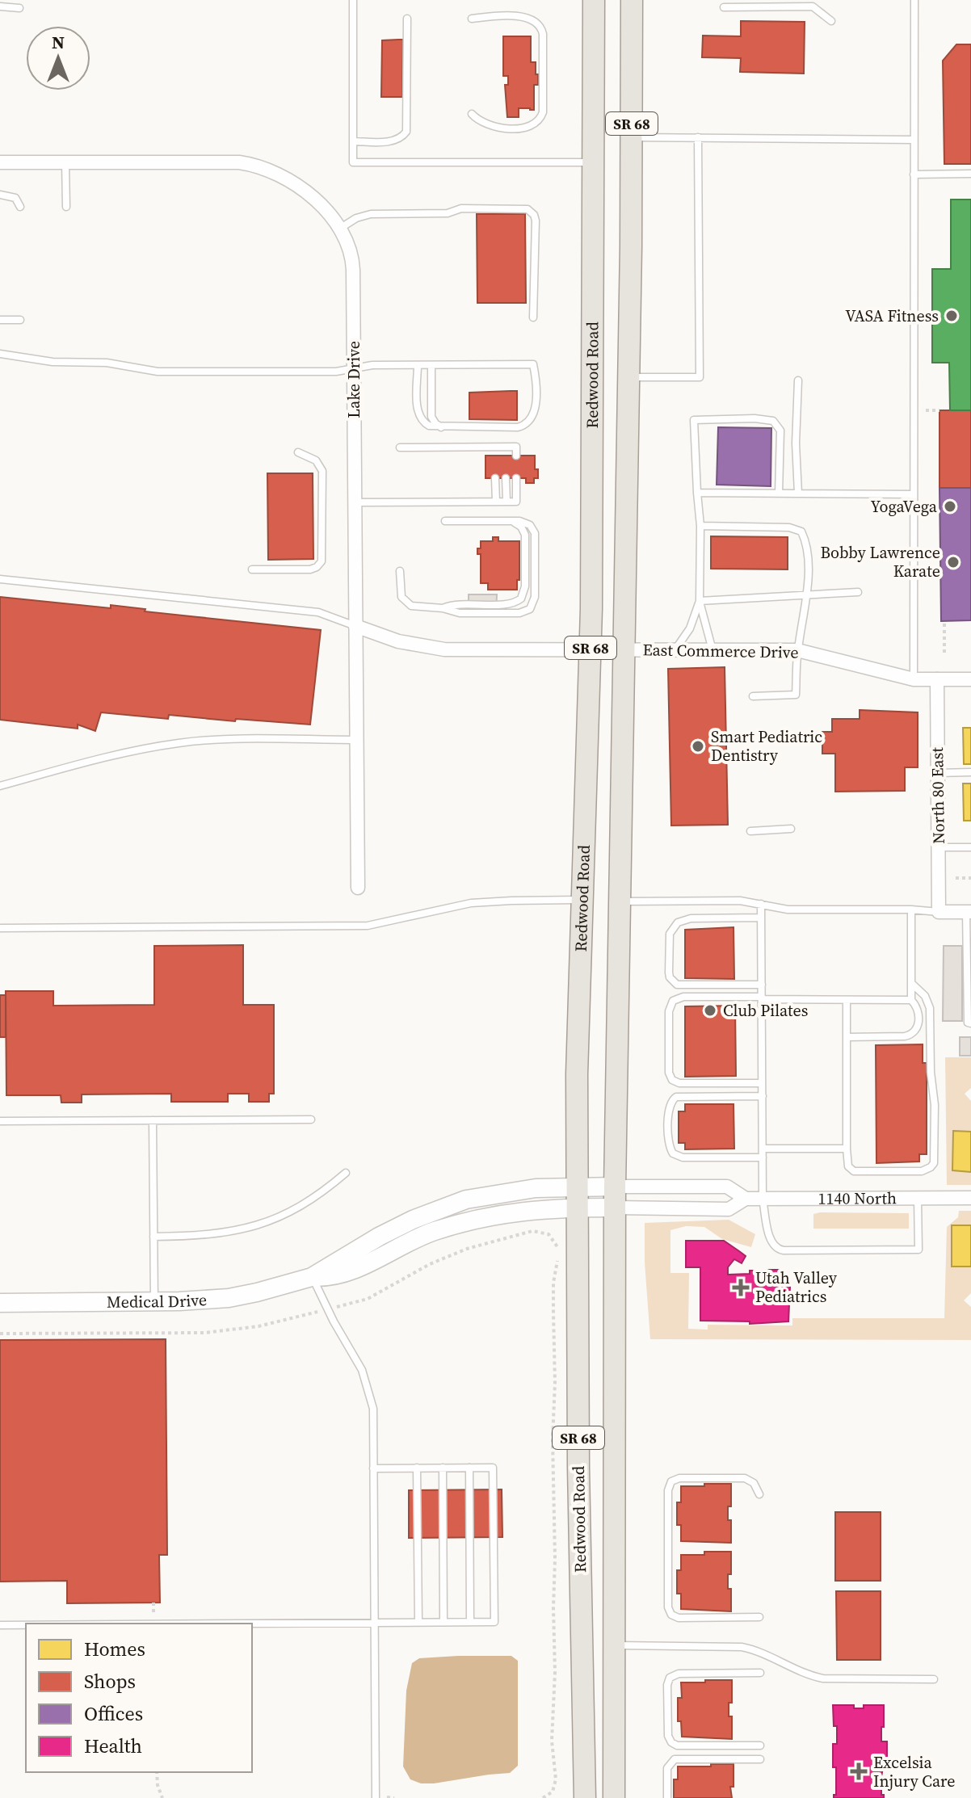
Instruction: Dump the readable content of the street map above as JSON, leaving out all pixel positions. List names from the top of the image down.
{
  "streets": {
    "main road": ["SR 68", "Redwood Road"],
    "street": [
      "Lake Drive",
      "East Commerce Drive",
      "North 80 East",
      "1140 North",
      "Medical Drive"
    ]
  },
  "crossings": [
    ["Redwood Road", "East Commerce Drive"],
    ["Redwood Road", "1140 North"],
    ["Redwood Road", "Medical Drive"],
    ["East Commerce Drive", "North 80 East"],
    ["1140 North", "Medical Drive"]
  ],
  "places": {
    "other": [
      "VASA Fitness",
      "YogaVega",
      "Bobby Lawrence Karate",
      "Smart Pediatric Dentistry",
      "Club Pilates"
    ],
    "health": ["Utah Valley Pediatrics", "Excelsia Injury Care"]
  },
  "legend": [
    "Homes",
    "Shops",
    "Offices",
    "Health"
  ],
  "north": "top"
}
